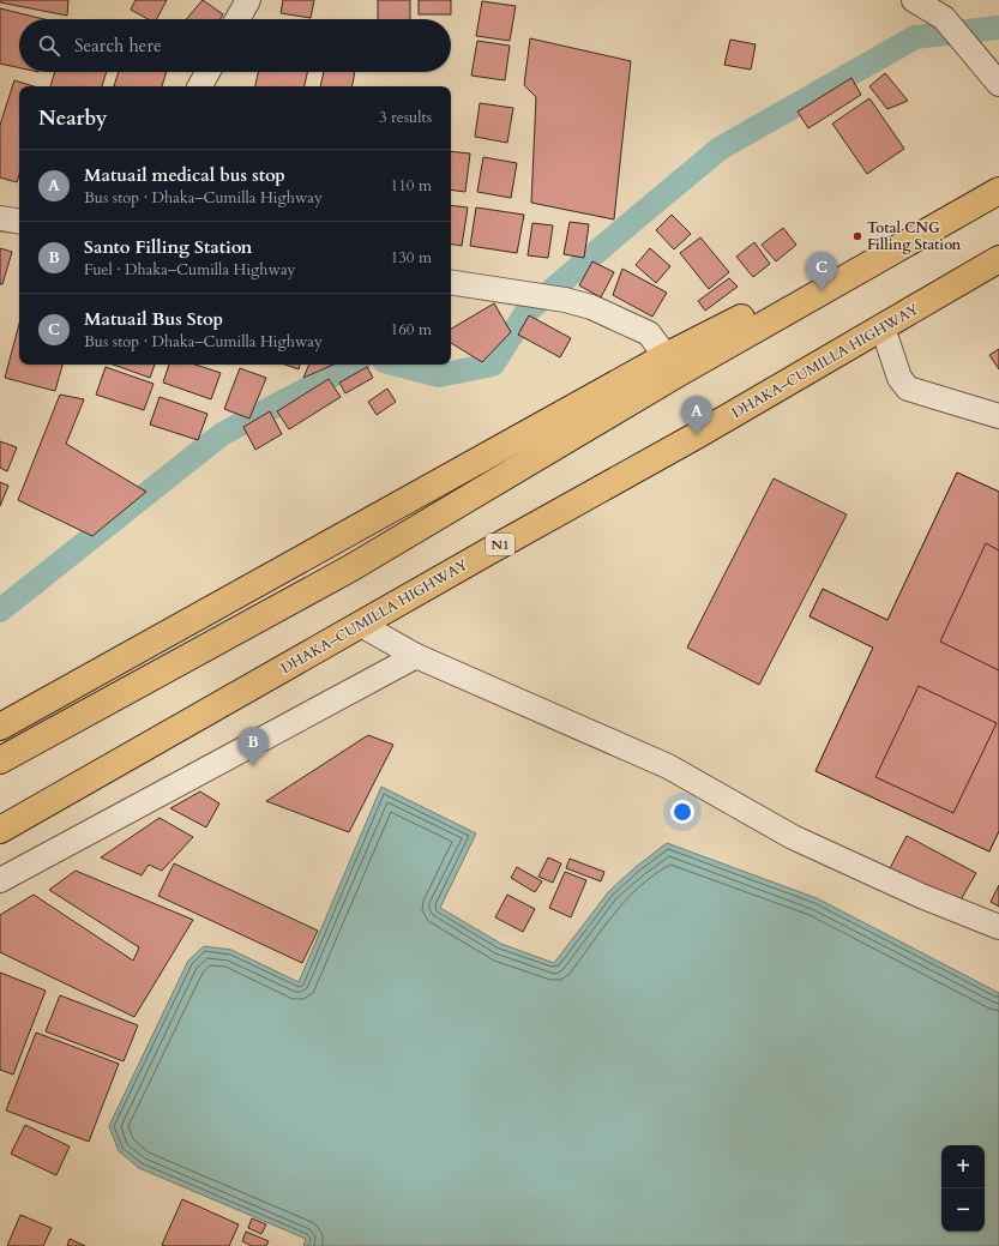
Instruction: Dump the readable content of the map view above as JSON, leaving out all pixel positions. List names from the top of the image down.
{
  "streets": {
    "highway": ["DHAKA–CUMILLA HIGHWAY", "N1"]
  },
  "places": ["Total CNG Filling Station"],
  "page": {
    "search": "Search here",
    "heading": ["Nearby", "3 results"],
    "list": [
      {
        "mark": "A",
        "name": "Matuail medical bus stop",
        "note": "Bus stop · Dhaka–Cumilla Highway",
        "value": "110 m"
      },
      {
        "mark": "B",
        "name": "Santo Filling Station",
        "note": "Fuel · Dhaka–Cumilla Highway",
        "value": "130 m"
      },
      {
        "mark": "C",
        "name": "Matuail Bus Stop",
        "note": "Bus stop · Dhaka–Cumilla Highway",
        "value": "160 m"
      }
    ],
    "pins": ["C", "A", "B"],
    "map_buttons": ["+", "−"]
  }
}
